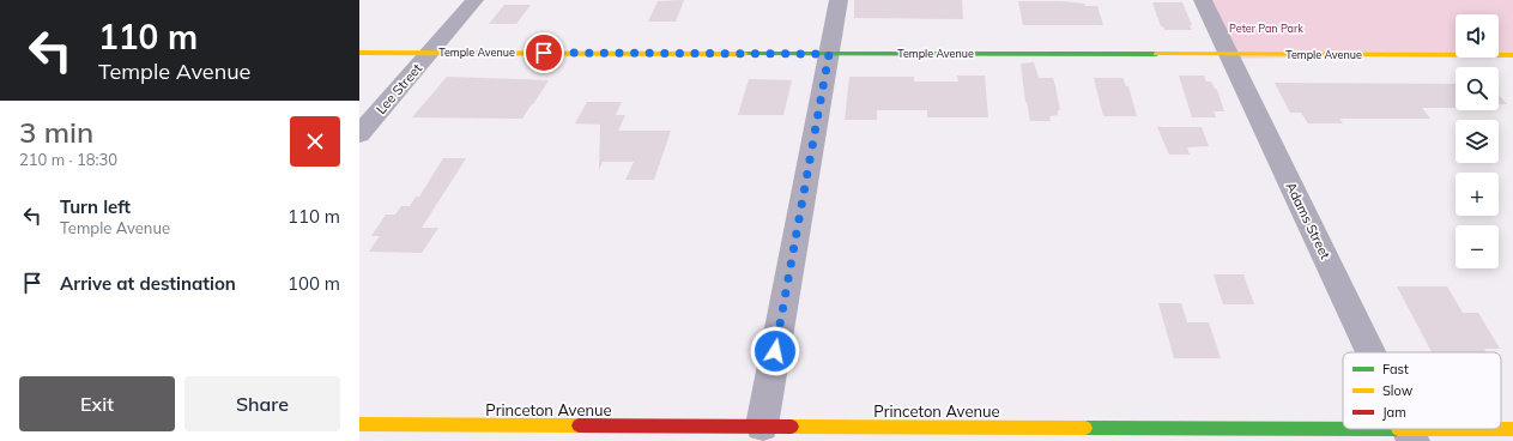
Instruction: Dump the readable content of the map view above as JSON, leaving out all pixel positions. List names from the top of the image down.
{
  "streets": {
    "street": [
      "Temple Avenue",
      "Lee Street",
      "Adams Street",
      "Princeton Avenue"
    ]
  },
  "crossings": [
    ["Temple Avenue", "Lee Street"],
    ["Temple Avenue", "Adams Street"]
  ],
  "parks": ["Peter Pan Park"],
  "legend": ["Fast", "Slow", "Jam"],
  "page": {
    "turn": ["110 m", "Temple Avenue"],
    "map_buttons": ["+", "−"],
    "heading": ["3 min", "210 m · 18:30"],
    "list": [
      {
        "name": "Turn left",
        "note": "Temple Avenue",
        "value": "110 m"
      },
      {
        "name": "Arrive at destination",
        "value": "100 m"
      }
    ],
    "buttons": ["Exit", "Share"]
  }
}
